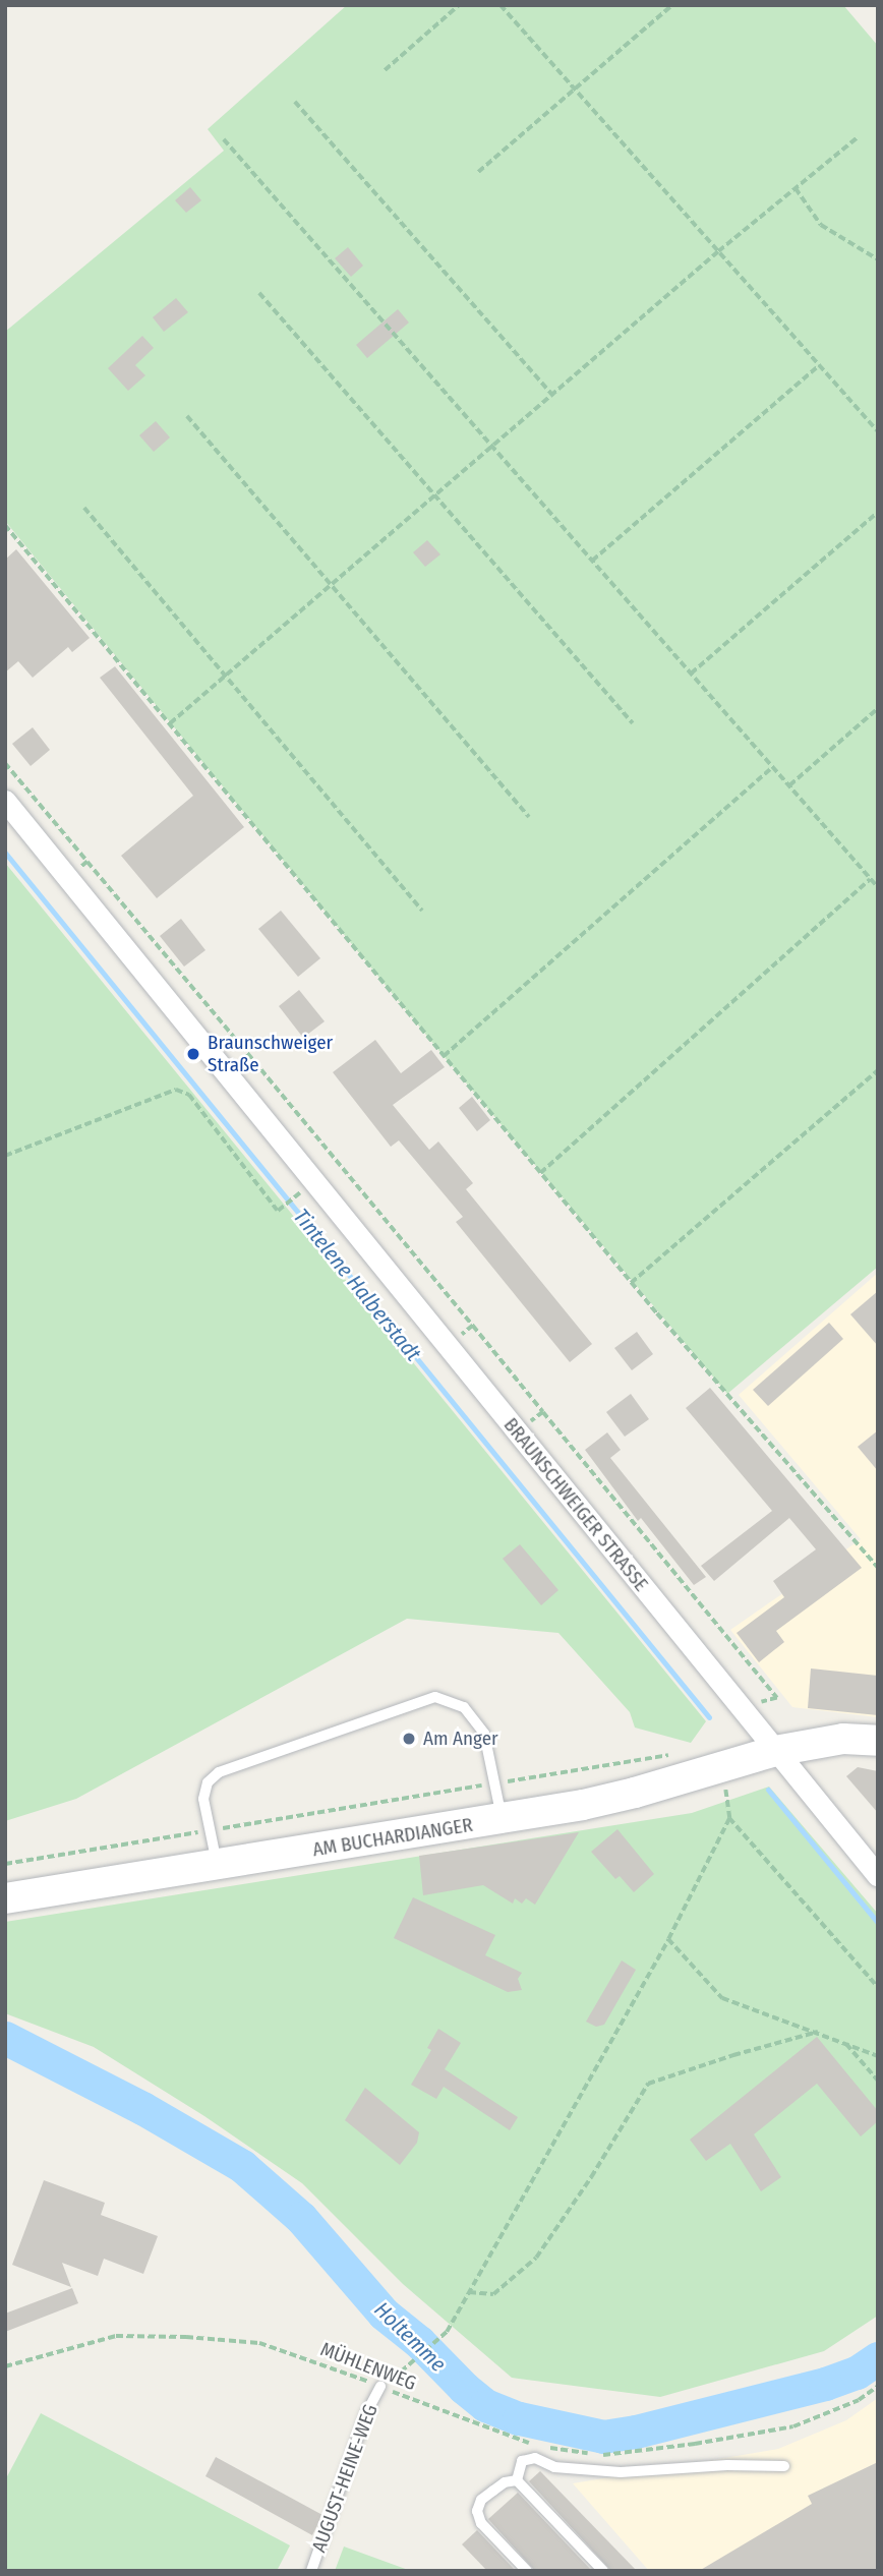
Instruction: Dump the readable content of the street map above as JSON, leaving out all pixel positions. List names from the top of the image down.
{
  "streets": {
    "main road": ["AM BUCHARDIANGER"],
    "street": ["BRAUNSCHWEIGER STRASSE"],
    "lane": ["AUGUST-HEINE-WEG"],
    "path": ["MÜHLENWEG"]
  },
  "crossings": [
    ["BRAUNSCHWEIGER STRASSE", "AM BUCHARDIANGER"],
    ["MÜHLENWEG", "AUGUST-HEINE-WEG"]
  ],
  "water": ["Tintelene Halberstadt", "Holtemme"],
  "places": ["Braunschweiger Straße", "Am Anger"]
}
